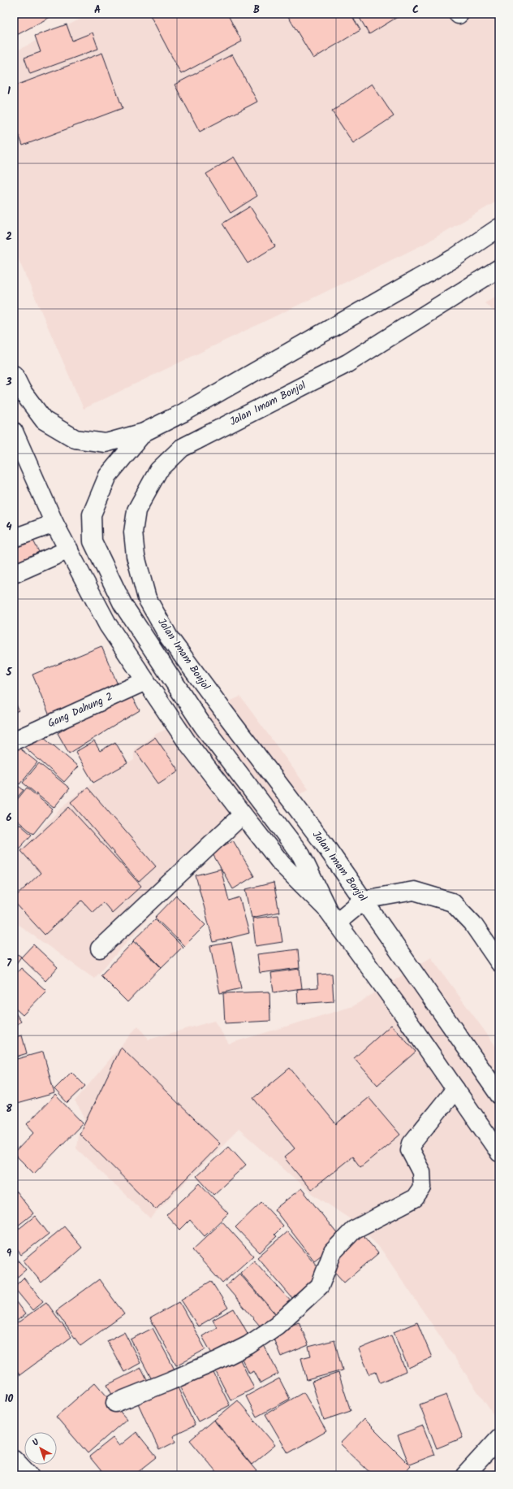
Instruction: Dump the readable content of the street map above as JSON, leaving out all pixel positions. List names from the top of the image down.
{
  "streets": {
    "main road": ["Jalan Imam Bonjol", "Gang Dahung 2"]
  },
  "north": "top left",
  "grid": {
    "columns": ["A", "B", "C"],
    "rows": [
      "1",
      "2",
      "3",
      "4",
      "5",
      "6",
      "7",
      "8",
      "9",
      "10"
    ]
  }
}
